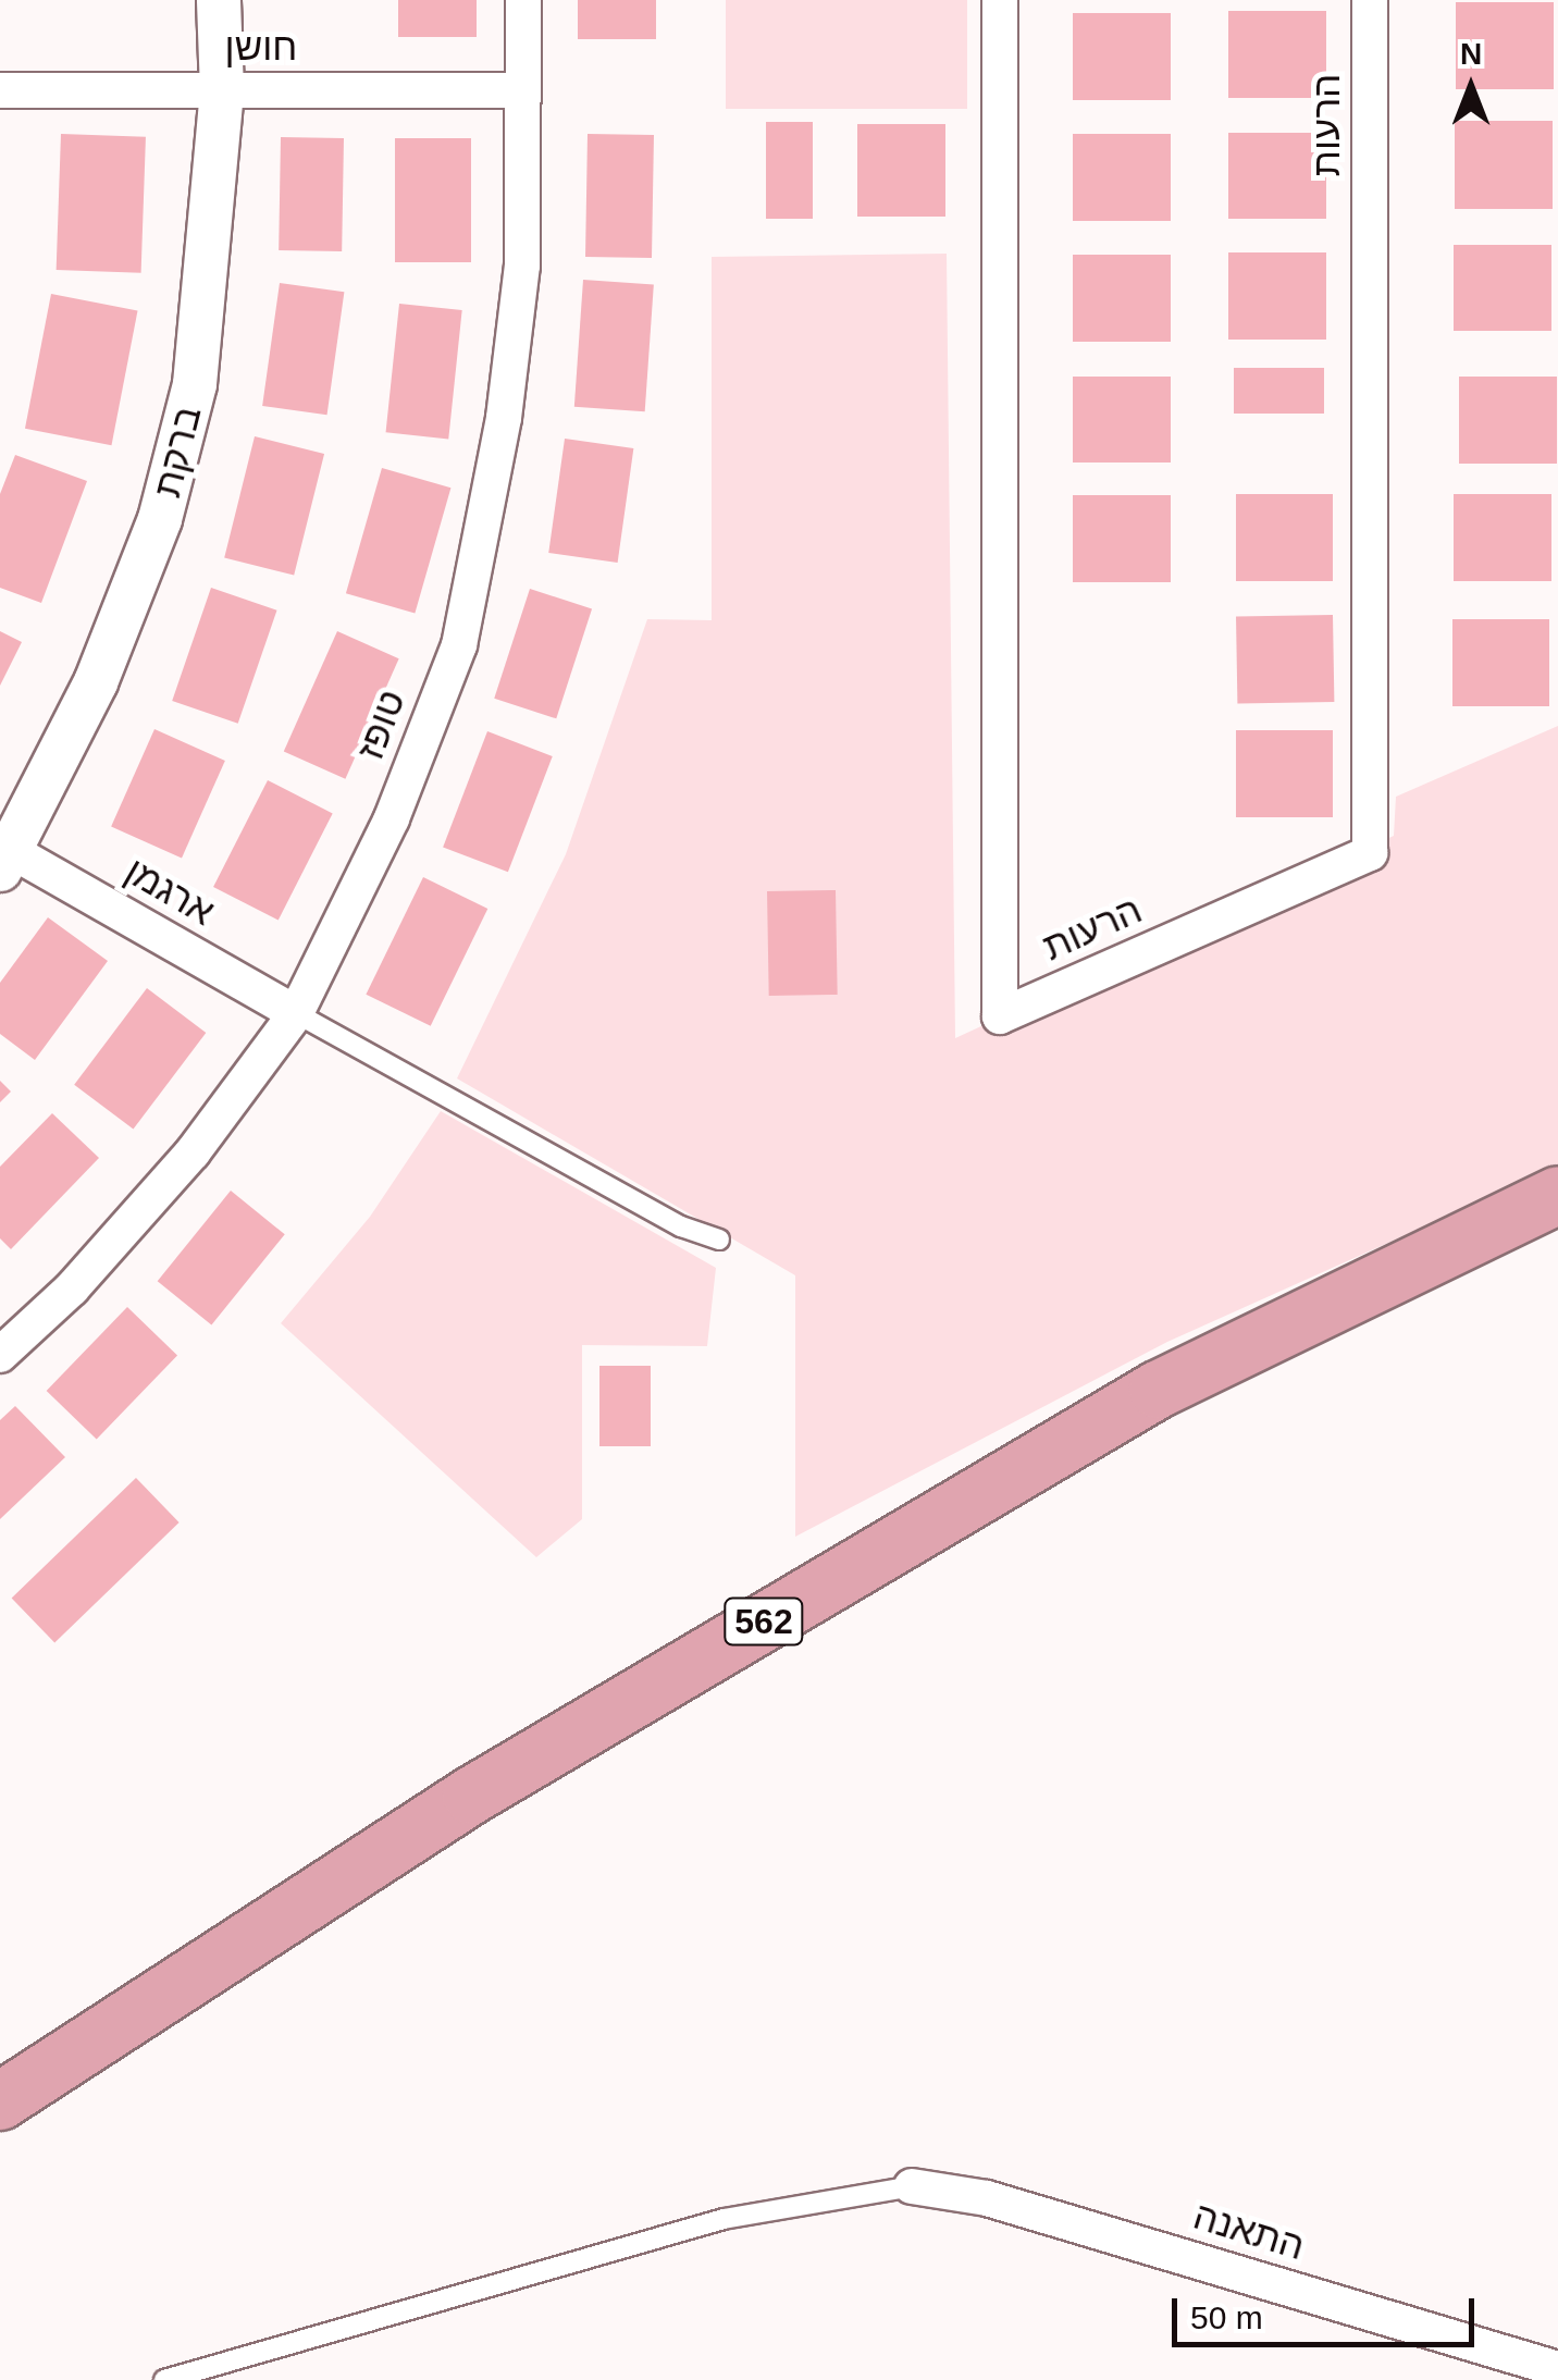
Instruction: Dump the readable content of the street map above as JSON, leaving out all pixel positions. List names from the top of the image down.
{
  "streets": {
    "main road": ["562"],
    "street": [
      "חושן",
      "הרעות",
      "ברקת",
      "טופז",
      "ארגמן",
      "התאנה"
    ]
  },
  "crossings": [
    ["חושן", "ברקת"],
    ["חושן", "טופז"],
    ["ברקת", "ארגמן"],
    ["טופז", "ארגמן"]
  ],
  "scale_bar": "50 m",
  "north": "top"
}
